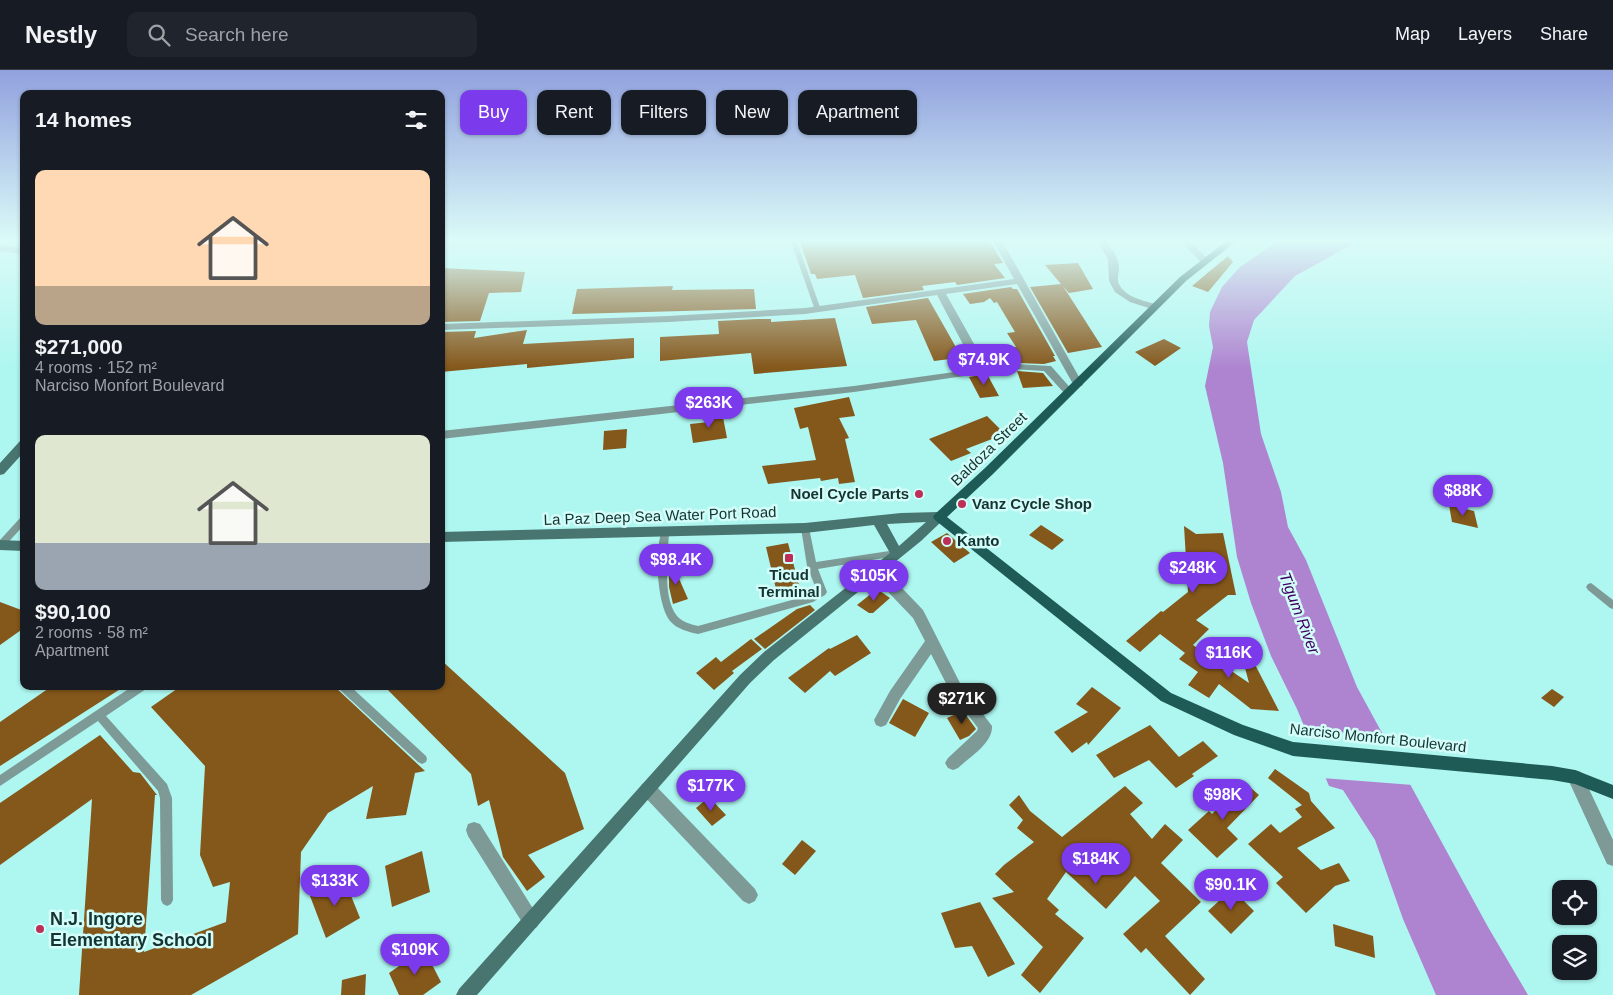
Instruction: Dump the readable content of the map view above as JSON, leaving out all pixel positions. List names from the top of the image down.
{
  "streets": {
    "main road": ["Baldoza Street", "Narciso Monfort Boulevard"],
    "street": ["La Paz Deep Sea Water Port Road"]
  },
  "crossings": [
    ["Baldoza Street", "La Paz Deep Sea Water Port Road"],
    ["Baldoza Street", "Narciso Monfort Boulevard"],
    ["La Paz Deep Sea Water Port Road", "Narciso Monfort Boulevard"]
  ],
  "water": ["Tigum River"],
  "places": {
    "other": [
      "Noel Cycle Parts",
      "Vanz Cycle Shop",
      "Kanto",
      "N.J. Ingore Elementary School"
    ],
    "transit": ["Ticud Terminal"]
  },
  "page": {
    "header": "Nestly",
    "search": "Search here",
    "nav": ["Map", "Layers", "Share"],
    "chip": [
      "Buy",
      "Rent",
      "Filters",
      "New",
      "Apartment"
    ],
    "heading": "14 homes",
    "list": [
      {
        "name": "$271,000",
        "note": "4 rooms · 152 m² · Narciso Monfort Boulevard"
      },
      {
        "name": "$90,100",
        "note": "2 rooms · 58 m² · Apartment"
      }
    ],
    "price": [
      "$74.9K",
      "$263K",
      "$88K",
      "$98.4K",
      "$248K",
      "$105K",
      "$116K",
      "$271K",
      "$177K",
      "$98K",
      "$184K",
      "$133K",
      "$90.1K",
      "$109K"
    ]
  }
}
